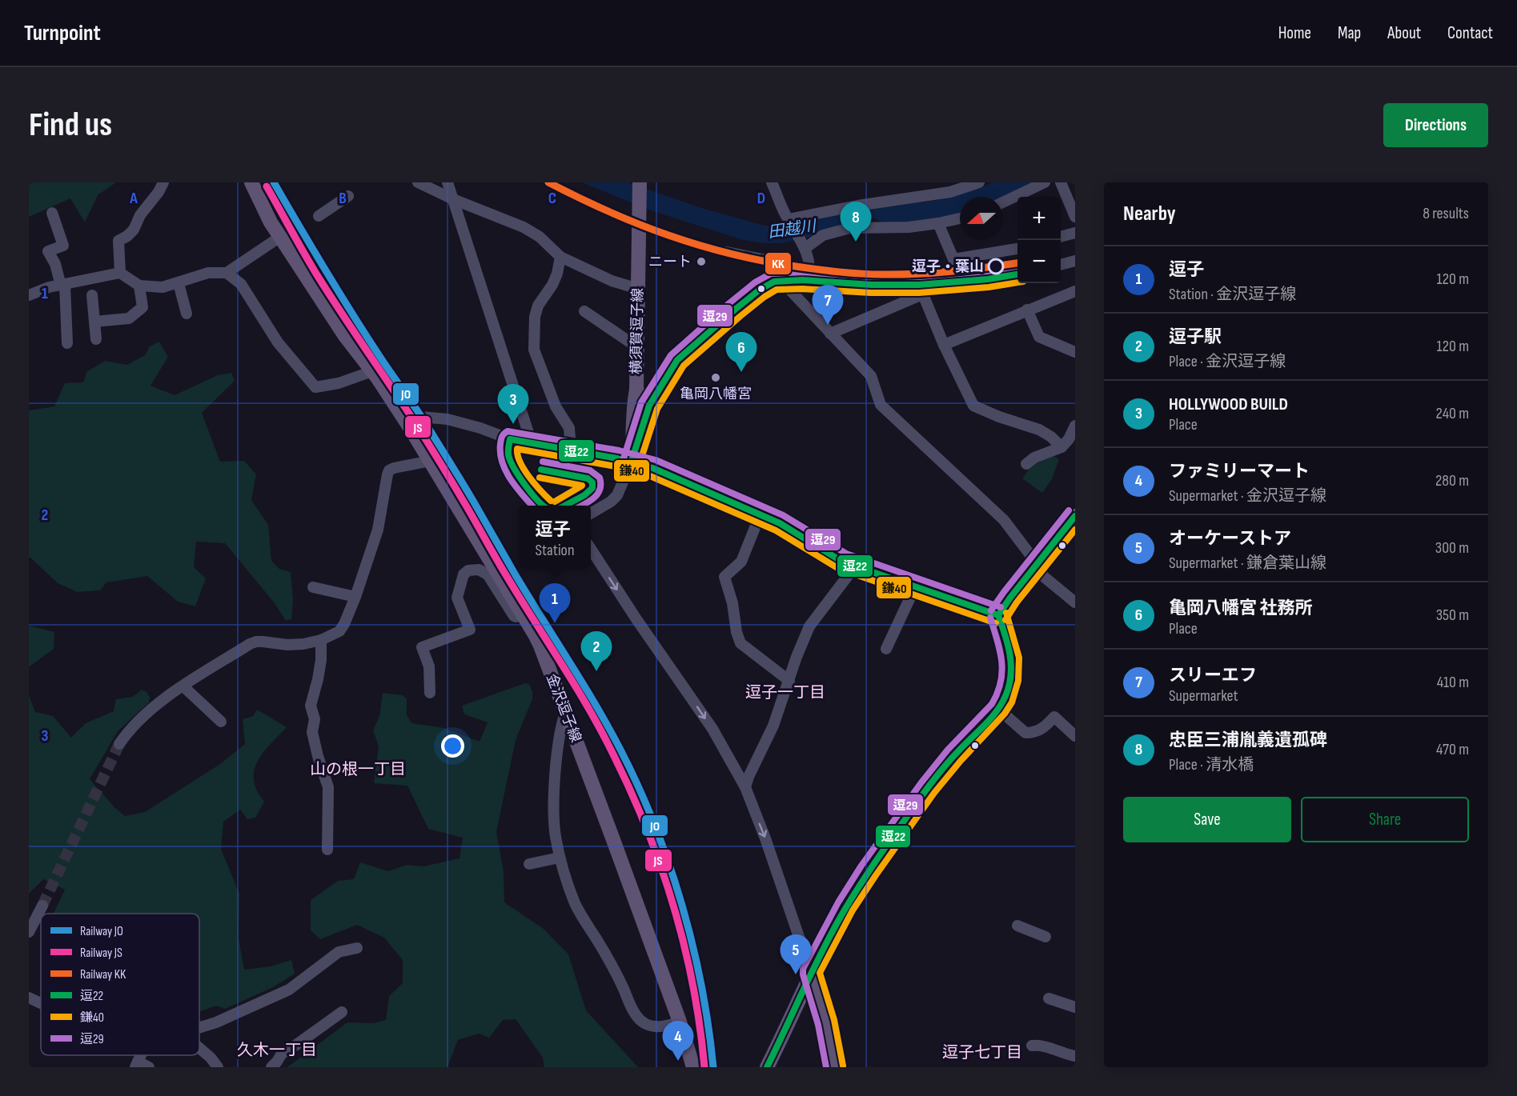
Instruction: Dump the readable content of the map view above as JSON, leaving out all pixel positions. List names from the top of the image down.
{
  "streets": {
    "main road": ["横須賀逗子線", "金沢逗子線"]
  },
  "districts": [
    "逗子一丁目",
    "山の根一丁目",
    "久木一丁目",
    "逗子七丁目"
  ],
  "water": ["田越川"],
  "places": ["ニート", "逗子・葉山", "亀岡八幡宮"],
  "lines": [
    "rail line JO",
    "rail line KK",
    "rail line JS",
    "transit line 逗29",
    "transit line 逗22",
    "transit line 鎌40"
  ],
  "legend": [
    "Railway JO",
    "Railway JS",
    "Railway KK",
    "逗22",
    "鎌40",
    "逗29"
  ],
  "north": "left",
  "page": {
    "header": "Turnpoint",
    "nav": [
      "Home",
      "Map",
      "About",
      "Contact"
    ],
    "buttons": [
      "Directions",
      ["Save", "Share"]
    ],
    "title": "Find us",
    "heading": ["Nearby", "8 results"],
    "map_buttons": ["+", "−"],
    "pins": [
      "8",
      "7",
      "6",
      "3",
      "1",
      "2",
      "5",
      "4"
    ],
    "list": [
      {
        "mark": "1",
        "name": "逗子",
        "note": "Station · 金沢逗子線",
        "value": "120 m"
      },
      {
        "mark": "2",
        "name": "逗子駅",
        "note": "Place · 金沢逗子線",
        "value": "120 m"
      },
      {
        "mark": "3",
        "name": "HOLLYWOOD BUILD",
        "note": "Place",
        "value": "240 m"
      },
      {
        "mark": "4",
        "name": "ファミリーマート",
        "note": "Supermarket · 金沢逗子線",
        "value": "280 m"
      },
      {
        "mark": "5",
        "name": "オーケーストア",
        "note": "Supermarket · 鎌倉葉山線",
        "value": "300 m"
      },
      {
        "mark": "6",
        "name": "亀岡八幡宮 社務所",
        "note": "Place",
        "value": "350 m"
      },
      {
        "mark": "7",
        "name": "スリーエフ",
        "note": "Supermarket",
        "value": "410 m"
      },
      {
        "mark": "8",
        "name": "忠臣三浦胤義遺孤碑",
        "note": "Place · 清水橋",
        "value": "470 m"
      }
    ],
    "popup": ["逗子", "Station"]
  },
  "grid": {
    "columns": [
      "A",
      "B",
      "C",
      "D"
    ],
    "rows": ["1", "2", "3"]
  }
}
